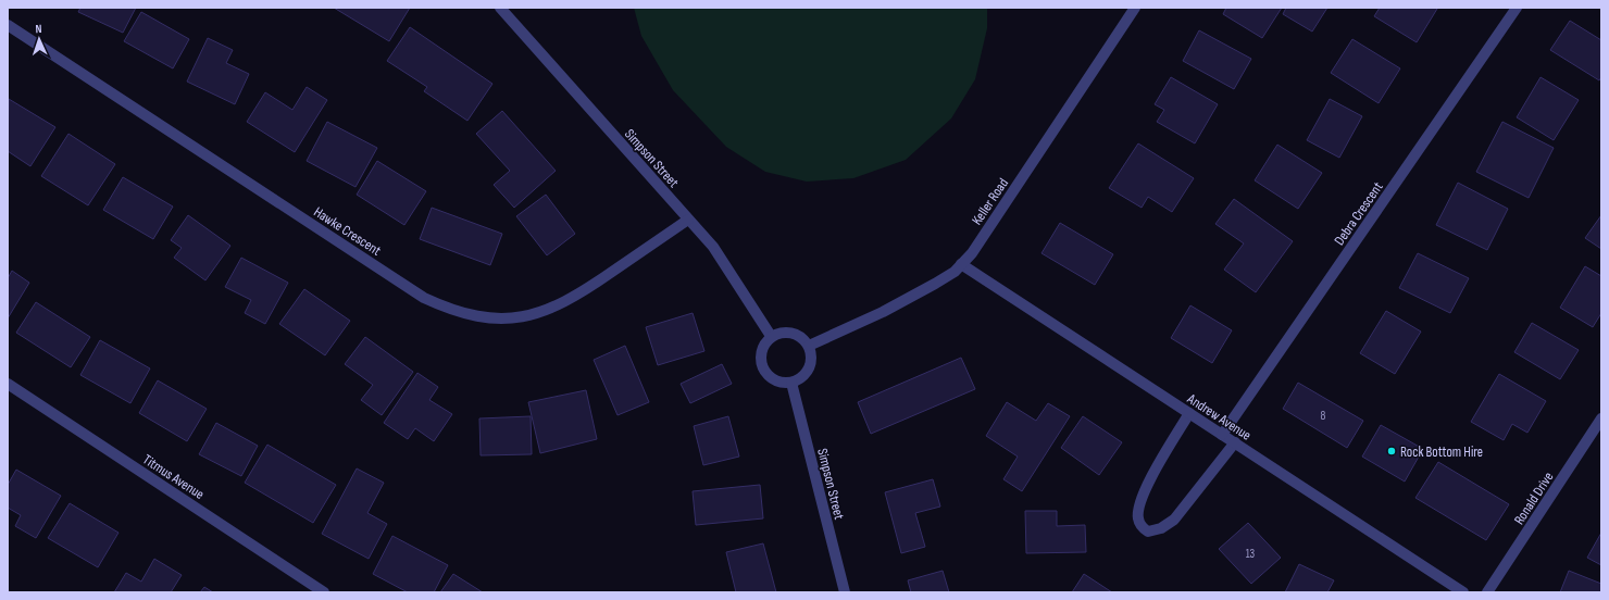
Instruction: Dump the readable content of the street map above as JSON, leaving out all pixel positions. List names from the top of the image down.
{
  "streets": {
    "street": [
      "Simpson Street",
      "Keller Road",
      "Debra Crescent",
      "Hawke Crescent",
      "Andrew Avenue",
      "Titmus Avenue",
      "Ronald Drive"
    ]
  },
  "crossings": [
    ["Simpson Street", "Keller Road"],
    ["Simpson Street", "Hawke Crescent"],
    ["Keller Road", "Andrew Avenue"],
    ["Debra Crescent", "Andrew Avenue"]
  ],
  "places": ["Rock Bottom Hire"],
  "house_numbers": ["8", "13"],
  "north": "top"
}
